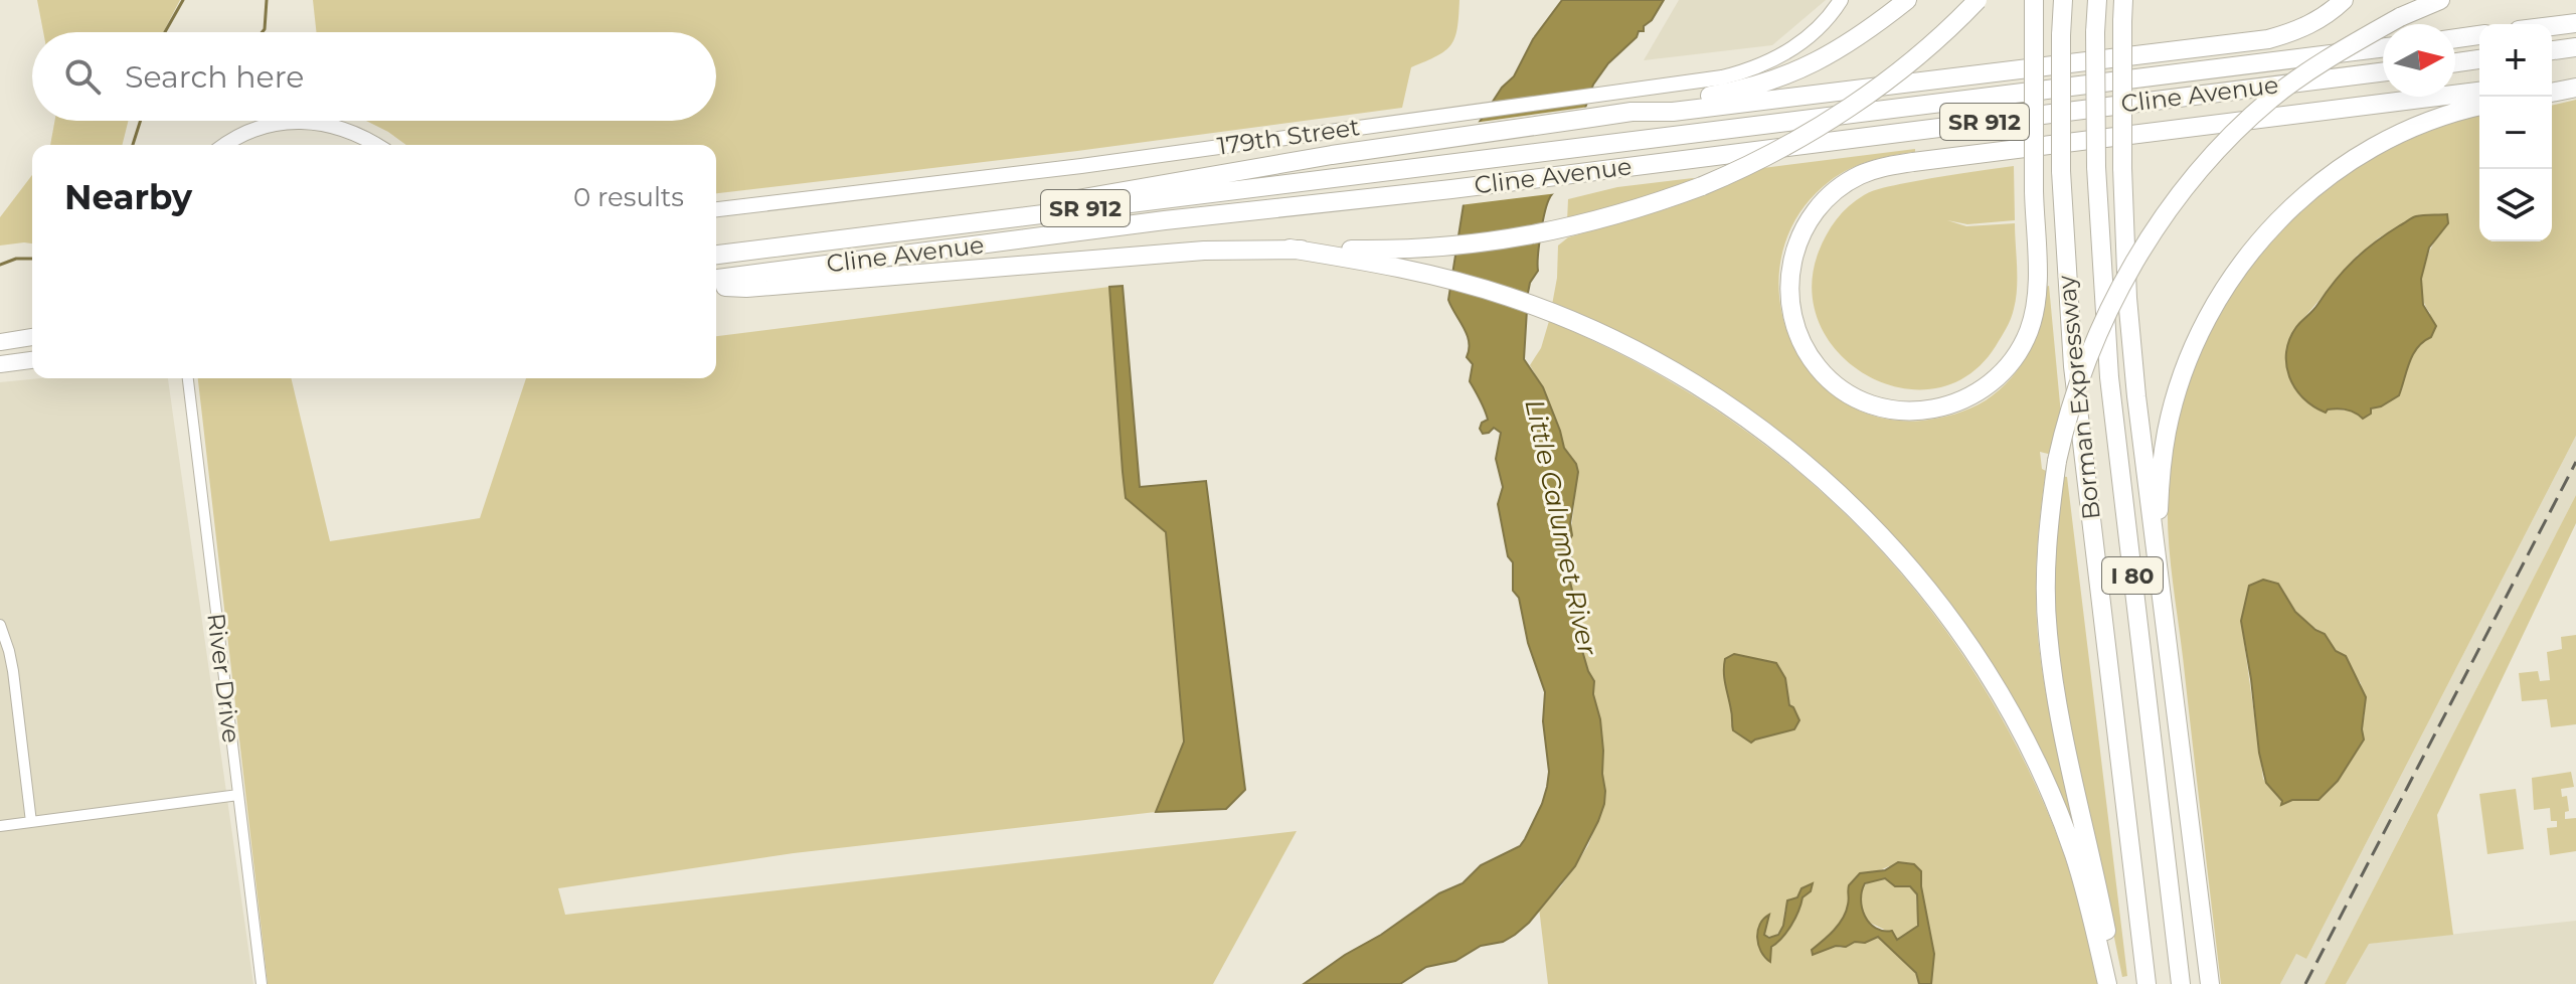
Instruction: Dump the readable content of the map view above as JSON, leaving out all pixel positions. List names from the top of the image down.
{
  "streets": {
    "highway": [
      "Cline Avenue",
      "SR 912",
      "Borman Expressway",
      "I 80"
    ],
    "street": ["179th Street", "River Drive"]
  },
  "water": ["Little Calumet River"],
  "north": "right",
  "page": {
    "map_buttons": ["+", "−"],
    "search": "Search here",
    "heading": ["Nearby", "0 results"]
  }
}
